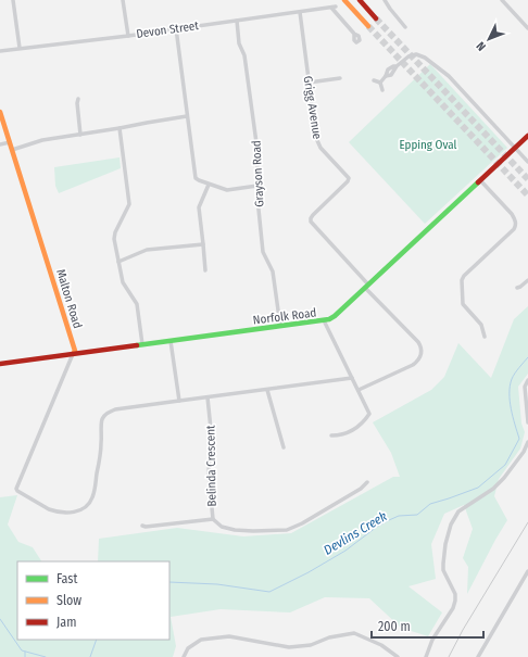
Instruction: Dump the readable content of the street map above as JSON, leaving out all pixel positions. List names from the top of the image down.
{
  "streets": {
    "main road": ["Malton Road", "Norfolk Road"],
    "street": [
      "Devon Street",
      "Grigg Avenue",
      "Grayson Road",
      "Belinda Crescent"
    ]
  },
  "crossings": [
    ["Devon Street", "Grigg Avenue"],
    ["Devon Street", "Grayson Road"],
    ["Grigg Avenue", "Norfolk Road"],
    ["Grayson Road", "Norfolk Road"],
    ["Malton Road", "Norfolk Road"]
  ],
  "water": ["Devlins Creek"],
  "parks": ["Epping Oval"],
  "legend": ["Fast", "Slow", "Jam"],
  "scale_bar": "200 m",
  "north": "bottom left"
}
